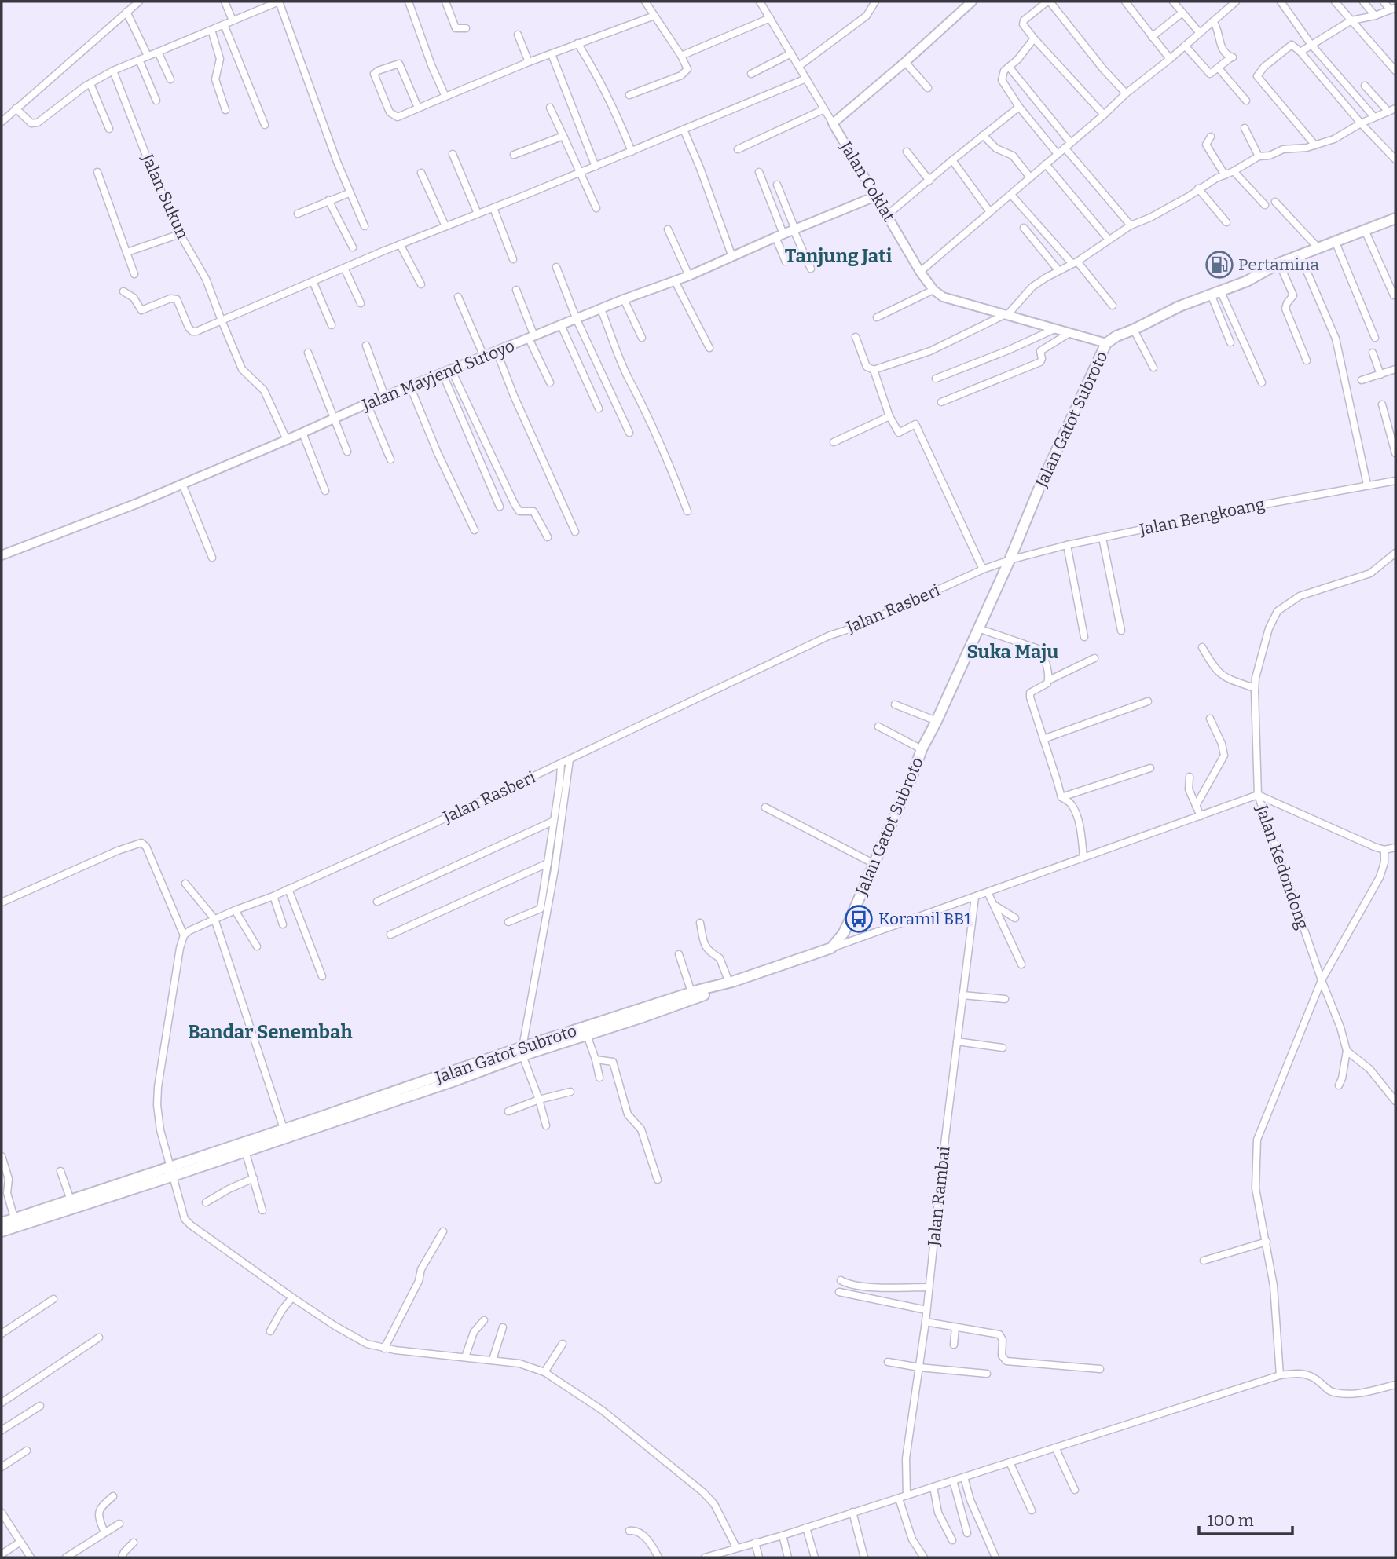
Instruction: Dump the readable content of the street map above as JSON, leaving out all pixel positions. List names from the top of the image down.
{
  "streets": {
    "main road": ["Jalan Gatot Subroto"],
    "street": [
      "Jalan Coklat",
      "Jalan Sukun",
      "Jalan Mayjend Sutoyo",
      "Jalan Bengkoang",
      "Jalan Rasberi",
      "Jalan Kedondong",
      "Jalan Rambai"
    ]
  },
  "crossings": [
    ["Jalan Coklat", "Jalan Mayjend Sutoyo"],
    ["Jalan Coklat", "Jalan Gatot Subroto"],
    ["Jalan Sukun", "Jalan Mayjend Sutoyo"],
    ["Jalan Gatot Subroto", "Jalan Bengkoang"],
    ["Jalan Gatot Subroto", "Jalan Rasberi"],
    ["Jalan Bengkoang", "Jalan Rasberi"]
  ],
  "districts": ["Tanjung Jati", "Suka Maju", "Bandar Senembah"],
  "places": {
    "fuel station": ["Pertamina"],
    "bus stop": ["Koramil BB1"]
  },
  "scale_bar": "100 m"
}
